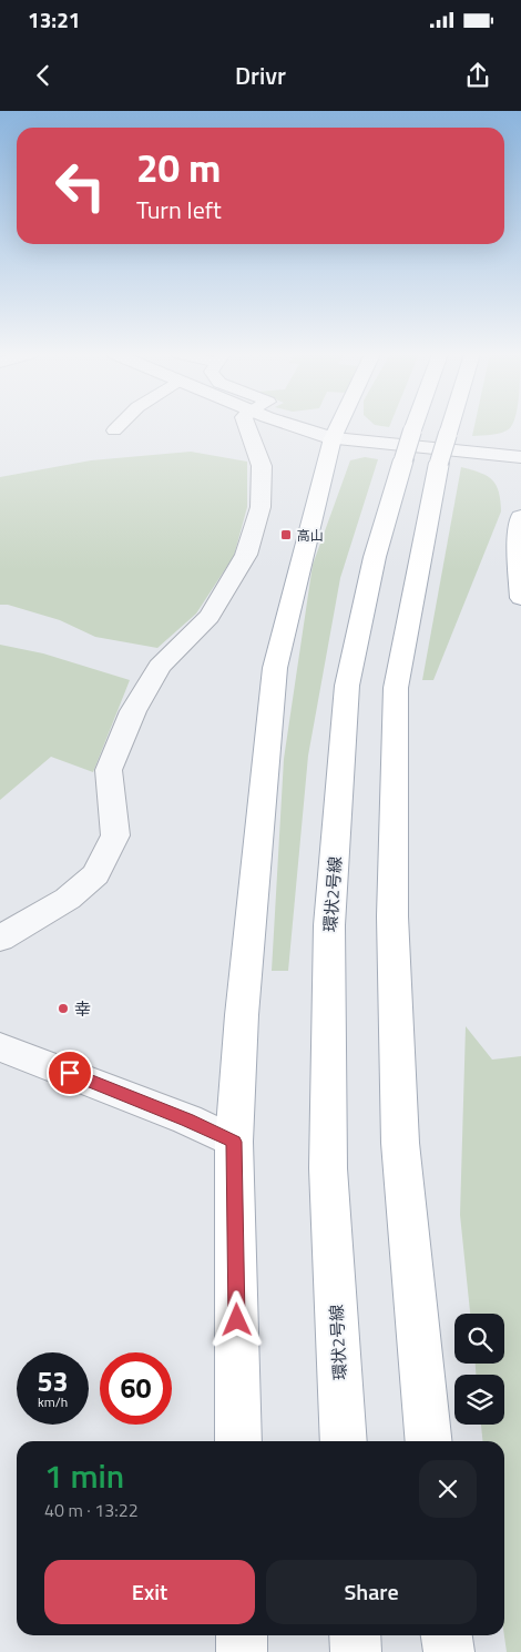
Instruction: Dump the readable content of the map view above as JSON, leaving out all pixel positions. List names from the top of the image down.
{
  "streets": {
    "main road": ["環状2号線"]
  },
  "places": {
    "transit": ["高山"],
    "other": ["幸"]
  },
  "page": {
    "status": "13:21",
    "header": "Drivr",
    "turn": ["20 m", "Turn left"],
    "speed": "53 km/h",
    "limit": "60",
    "heading": ["1 min", "40 m · 13:22"],
    "buttons": ["Exit", "Share"]
  }
}
